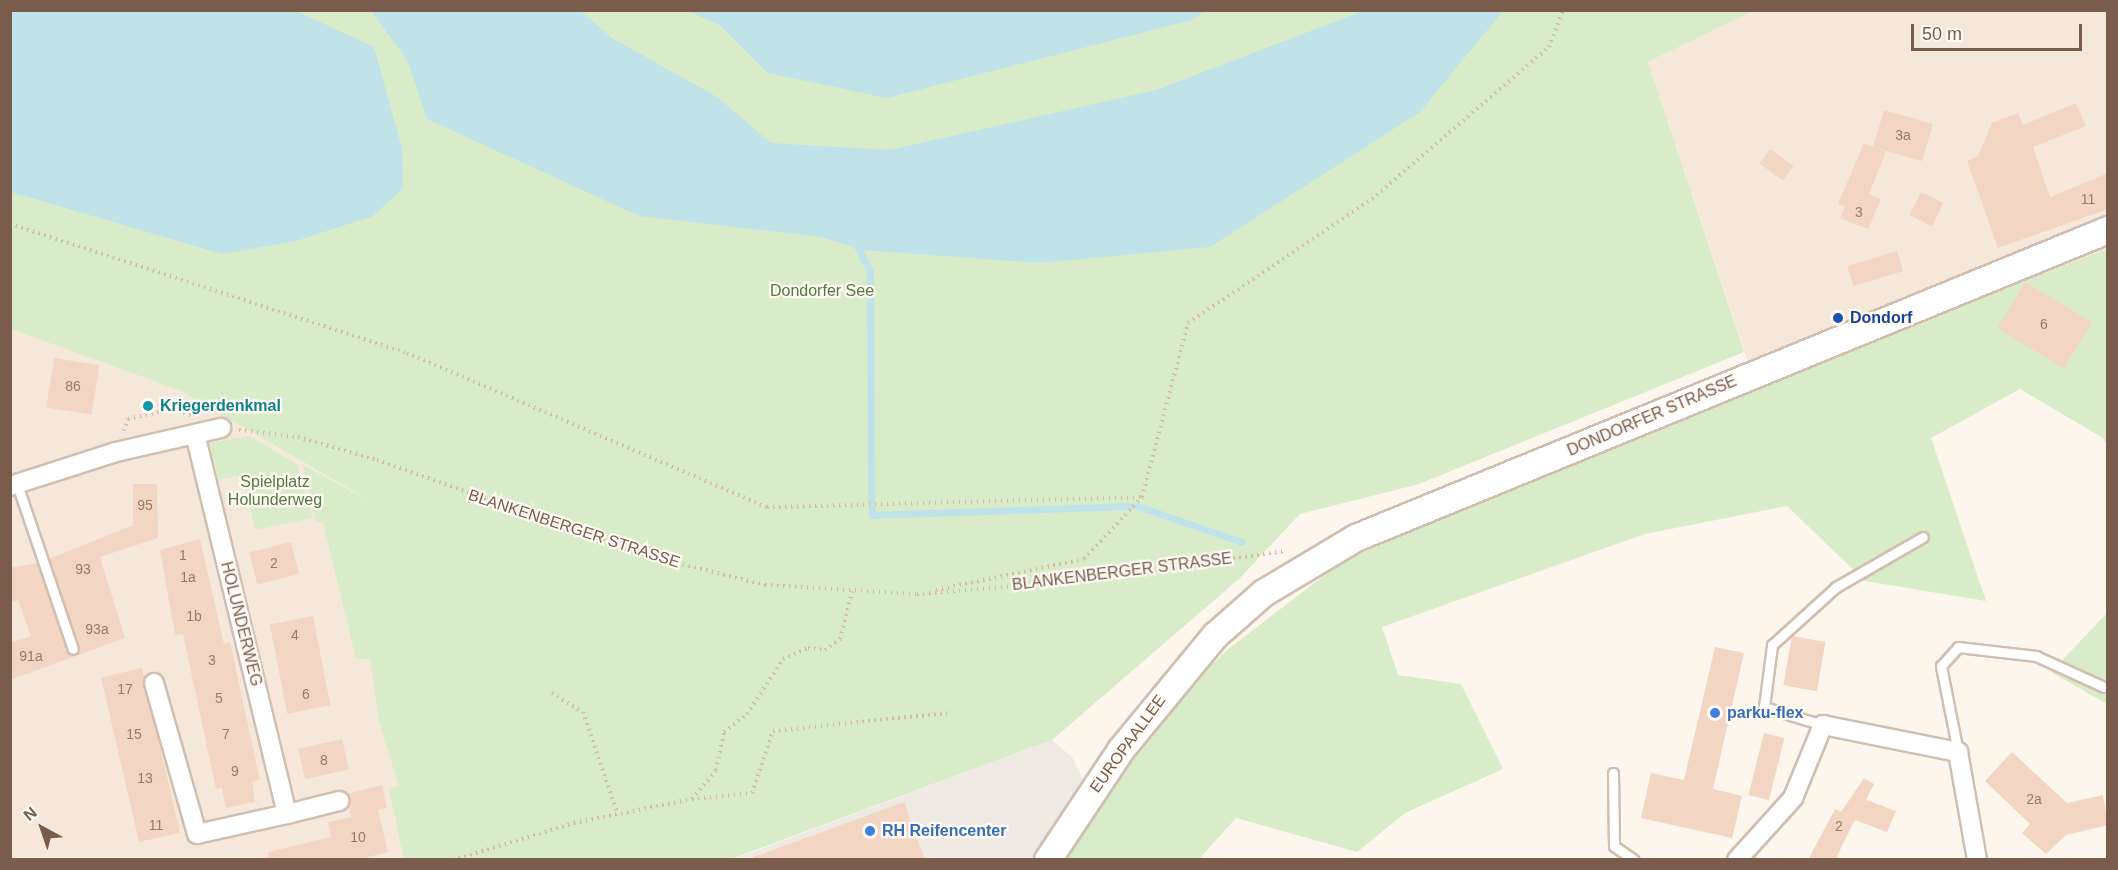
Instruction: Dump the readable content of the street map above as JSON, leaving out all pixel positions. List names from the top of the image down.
{
  "streets": {
    "main road": ["DONDORFER STRASSE", "EUROPAALLEE"],
    "street": ["HOLUNDERWEG"],
    "path": ["BLANKENBERGER STRASSE"]
  },
  "crossings": [
    ["DONDORFER STRASSE", "EUROPAALLEE"]
  ],
  "parks": ["Dondorfer See", "Spielplatz Holunderweg"],
  "places": [
    "Dondorf",
    "Kriegerdenkmal",
    "parku-flex",
    "RH Reifencenter"
  ],
  "house_numbers": [
    "3a",
    "11",
    "3",
    "6",
    "86",
    "95",
    "1",
    "2",
    "93",
    "1a",
    "1b",
    "93a",
    "4",
    "91a",
    "3",
    "17",
    "6",
    "5",
    "15",
    "7",
    "8",
    "9",
    "13",
    "2a",
    "11",
    "2",
    "10"
  ],
  "scale_bar": "50 m",
  "north": "top left"
}
